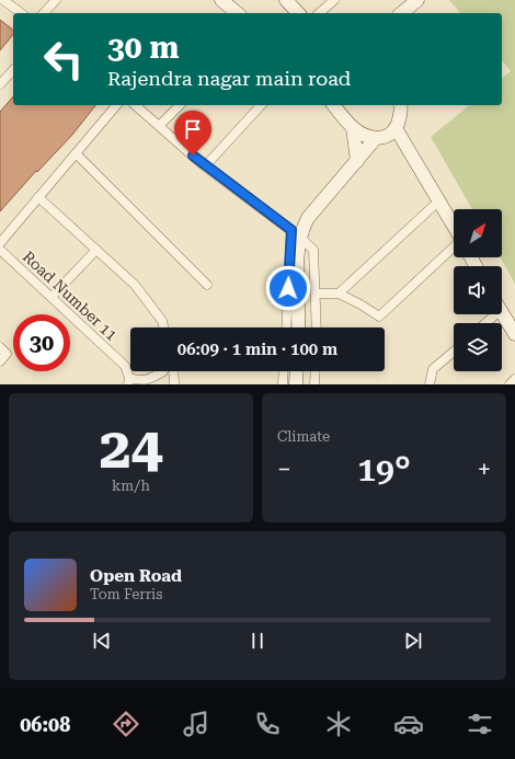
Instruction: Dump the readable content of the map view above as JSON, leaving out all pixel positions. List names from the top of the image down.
{
  "streets": {
    "street": ["Road Number 11"]
  },
  "north": "top right",
  "page": {
    "turn": ["30 m", "Rajendra nagar main road"],
    "limit": "30",
    "trip": "06:09 · 1 min · 100 m",
    "tile": [
      ["24", "km/h"],
      "Climate"
    ],
    "heat": ["−", "19°", "+"],
    "song": ["Open Road", "Tom Ferris"],
    "tabs": "06:08"
  }
}
